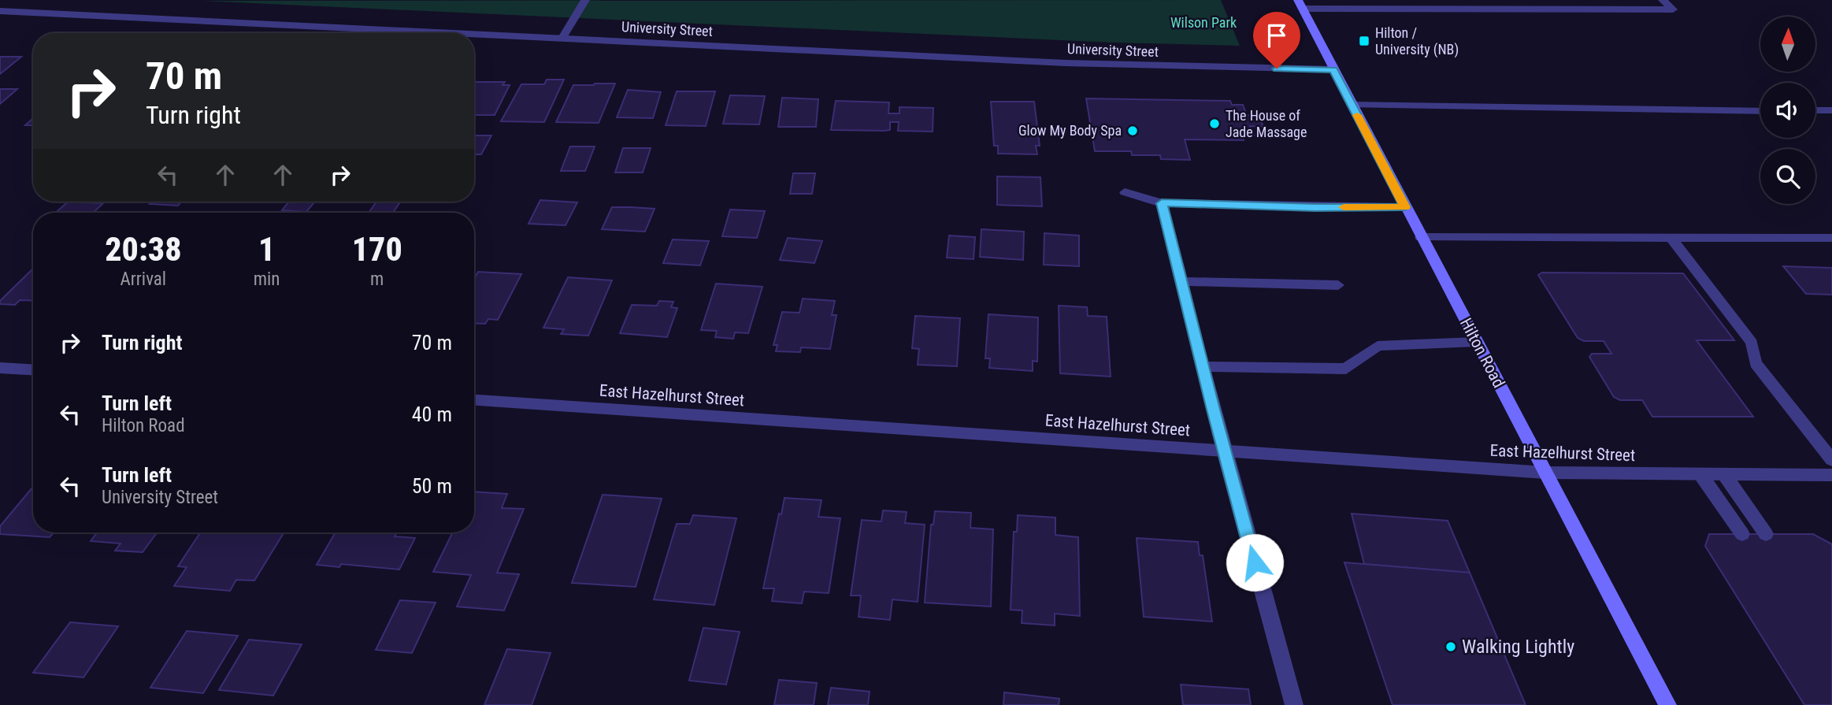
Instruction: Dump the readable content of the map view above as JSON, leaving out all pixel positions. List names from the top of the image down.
{
  "streets": {
    "street": ["University Street", "Hilton Road", "East Hazelhurst Street"]
  },
  "crossings": [
    ["University Street", "Hilton Road"],
    ["Hilton Road", "East Hazelhurst Street"]
  ],
  "parks": ["Wilson Park"],
  "places": {
    "transit": ["Hilton / University (NB)"],
    "other": ["The House of Jade Massage", "Glow My Body Spa", "Walking Lightly"]
  },
  "north": "top",
  "page": {
    "turn": ["70 m", "Turn right"],
    "eta": [
      "20:38",
      "Arrival",
      "1",
      "min",
      "170",
      "m"
    ],
    "list": [
      {
        "name": "Turn right",
        "value": "70 m"
      },
      {
        "name": "Turn left",
        "note": "Hilton Road",
        "value": "40 m"
      },
      {
        "name": "Turn left",
        "note": "University Street",
        "value": "50 m"
      }
    ]
  }
}
